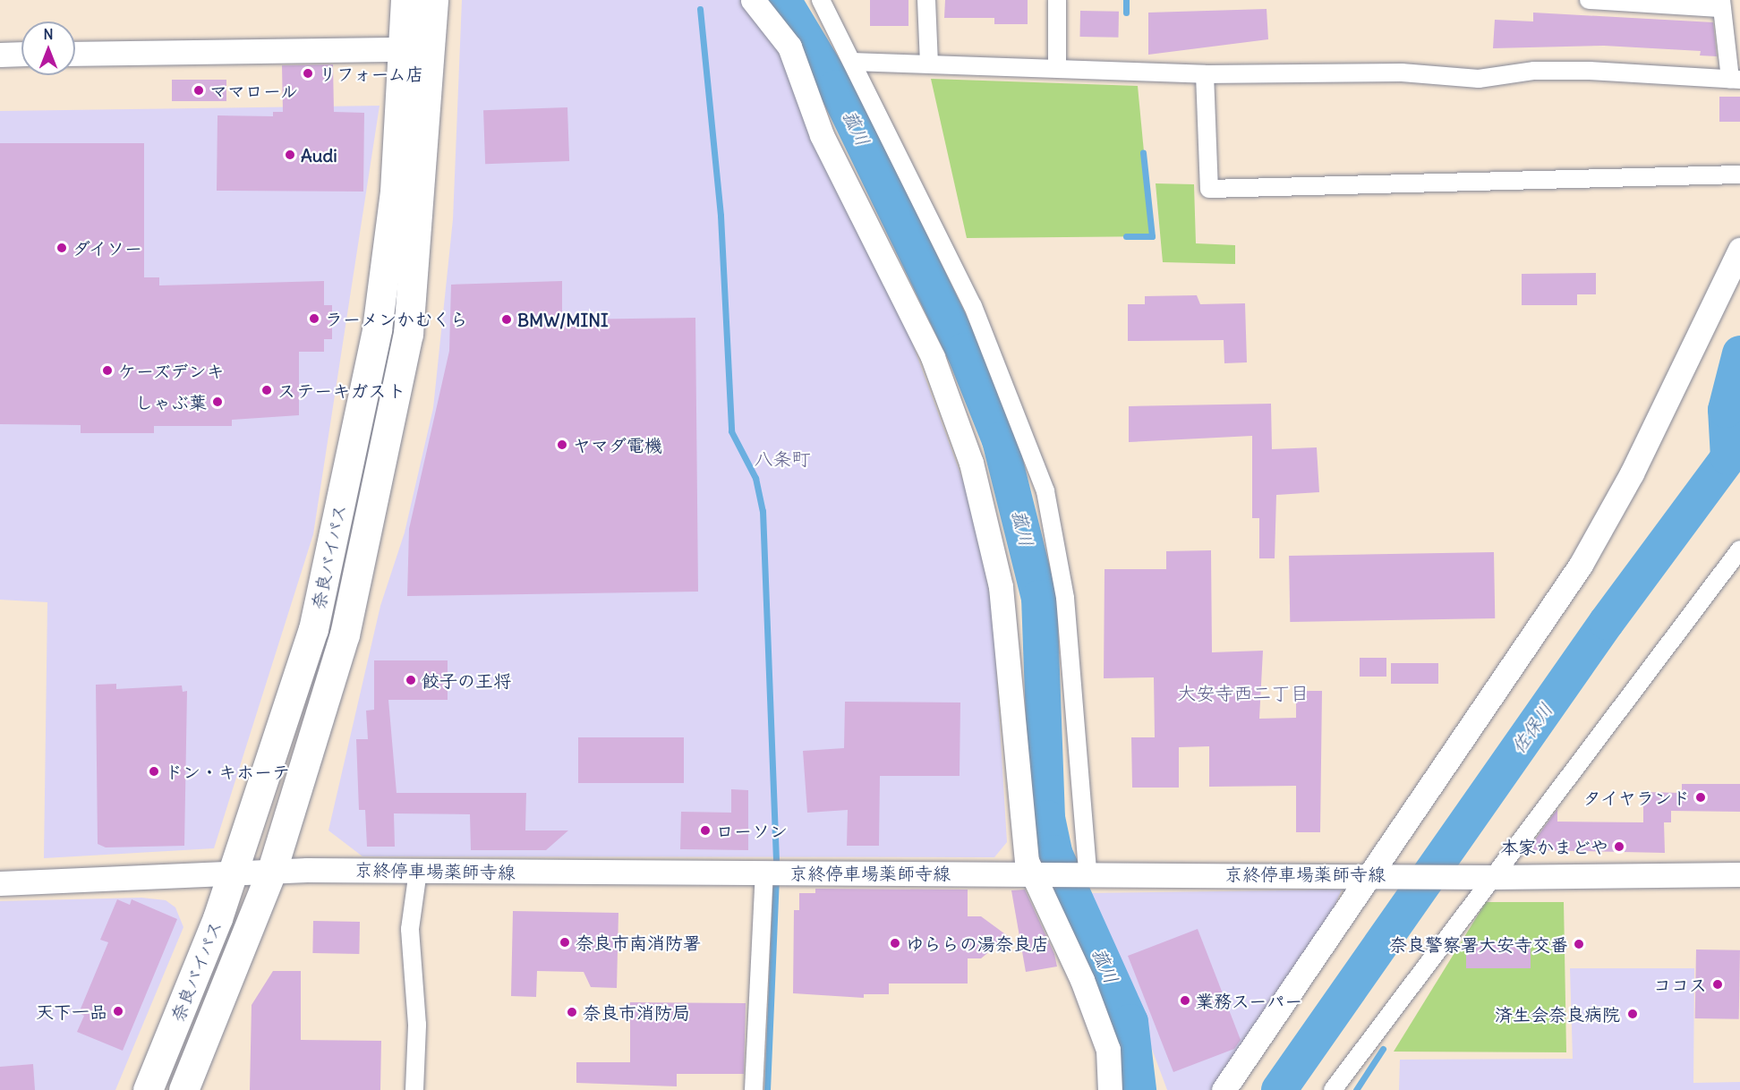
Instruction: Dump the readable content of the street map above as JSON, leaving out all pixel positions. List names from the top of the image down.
{
  "streets": {
    "highway": ["奈良バイパス"],
    "street": ["京終停車場薬師寺線"]
  },
  "crossings": [
    ["奈良バイパス", "京終停車場薬師寺線"]
  ],
  "districts": ["八条町", "大安寺西二丁目"],
  "water": ["菰川", "佐保川"],
  "places": [
    "リフォーム店",
    "ママロール",
    "Audi",
    "ダイソー",
    "ラーメンかむくら",
    "BMW/MINI",
    "ケーズデンキ",
    "ステーキガスト",
    "しゃぶ葉",
    "ヤマダ電機",
    "餃子の王将",
    "ドン・キホーテ",
    "タイヤランド",
    "ローソン",
    "本家かまどや",
    "奈良市南消防署",
    "ゆららの湯奈良店",
    "奈良警察署大安寺交番",
    "ココス",
    "業務スーパー",
    "天下一品",
    "奈良市消防局",
    "済生会奈良病院"
  ],
  "north": "top"
}
